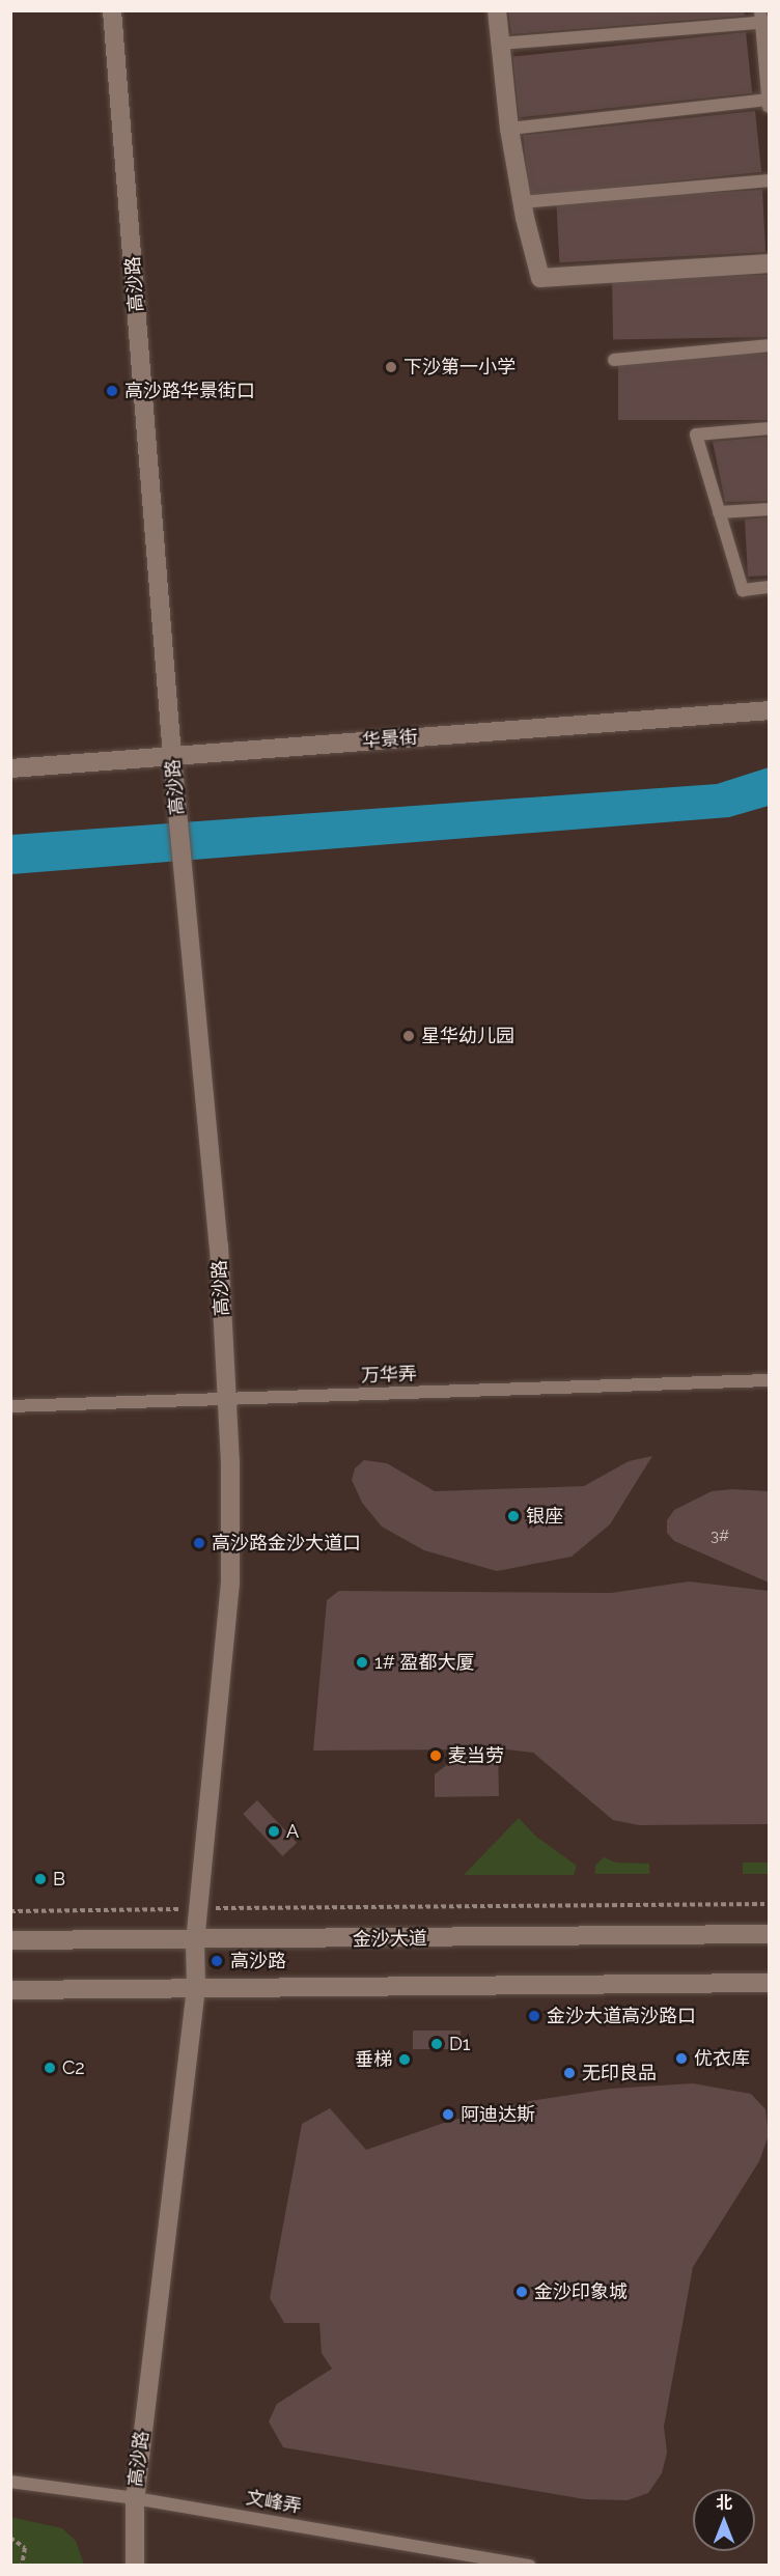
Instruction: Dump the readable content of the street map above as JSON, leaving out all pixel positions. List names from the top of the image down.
{
  "streets": {
    "street": ["高沙路", "华景街", "金沙大道"],
    "lane": ["万华弄", "文峰弄"]
  },
  "crossings": [
    ["高沙路", "华景街"],
    ["高沙路", "万华弄"],
    ["高沙路", "金沙大道"],
    ["高沙路", "文峰弄"]
  ],
  "places": [
    "下沙第一小学",
    "高沙路华景街口",
    "星华幼儿园",
    "银座",
    "高沙路金沙大道口",
    "1# 盈都大厦",
    "麦当劳",
    "A",
    "B",
    "高沙路",
    "金沙大道高沙路口",
    "D1",
    "优衣库",
    "垂梯",
    "C2",
    "无印良品",
    "阿迪达斯",
    "金沙印象城"
  ],
  "house_numbers": ["3#"],
  "north": "top"
}
